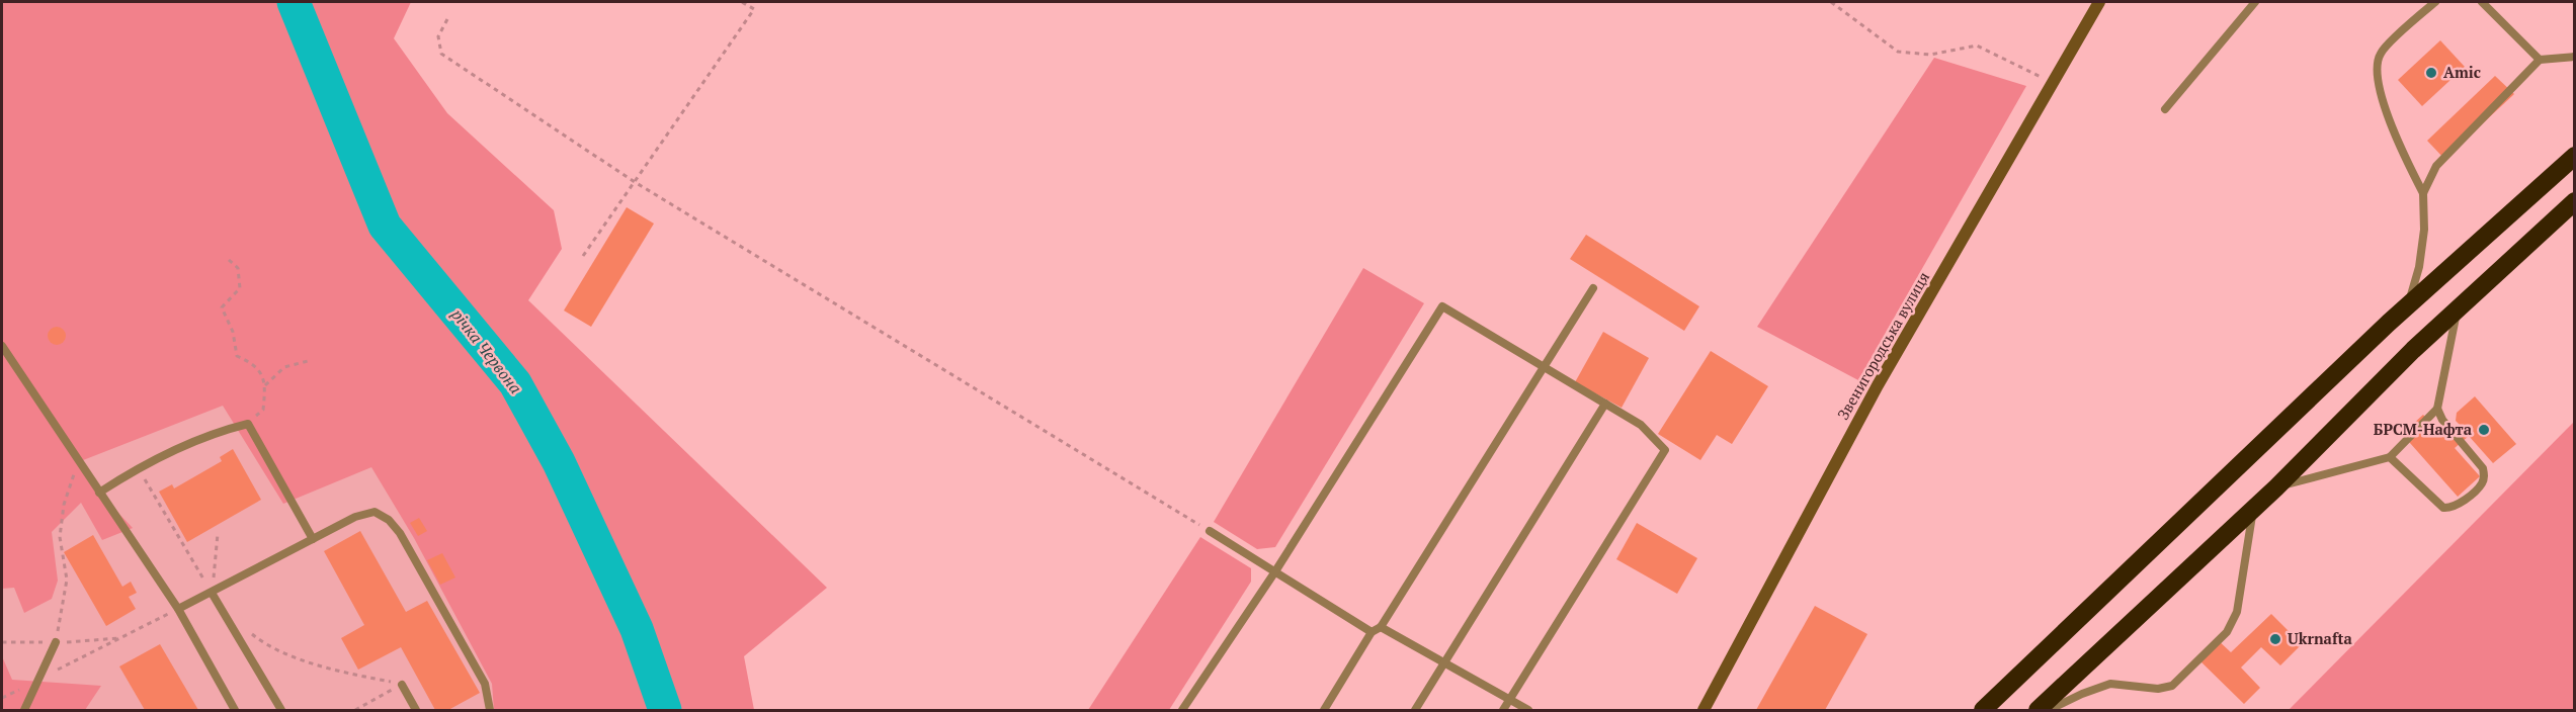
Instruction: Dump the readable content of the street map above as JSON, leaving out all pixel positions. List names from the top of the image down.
{
  "streets": {
    "street": ["Звенигородська вулиця"]
  },
  "water": ["річка Червона"],
  "places": ["Amic", "БРСМ-Нафта", "Ukrnafta"]
}
